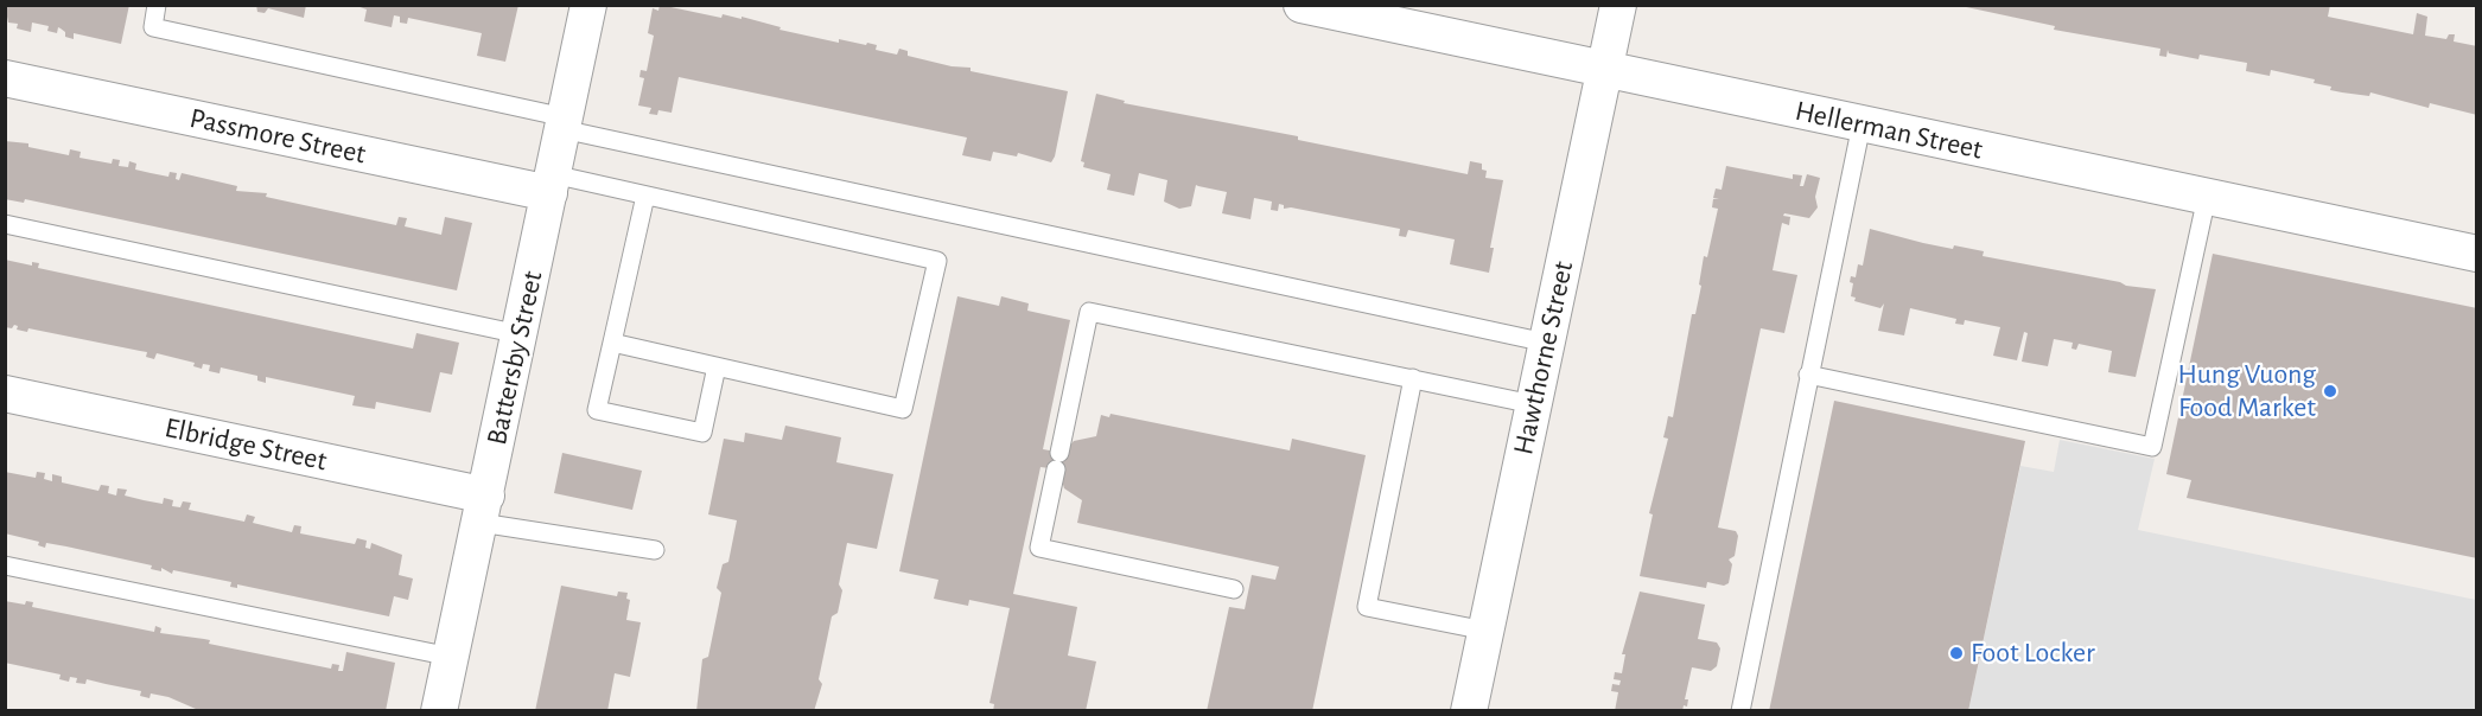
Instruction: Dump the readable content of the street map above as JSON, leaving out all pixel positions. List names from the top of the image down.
{
  "streets": {
    "street": [
      "Hellerman Street",
      "Passmore Street",
      "Battersby Street",
      "Hawthorne Street",
      "Elbridge Street"
    ]
  },
  "crossings": [
    ["Hellerman Street", "Hawthorne Street"],
    ["Passmore Street", "Battersby Street"],
    ["Battersby Street", "Elbridge Street"]
  ],
  "places": ["Hung Vuong Food Market", "Foot Locker"]
}
